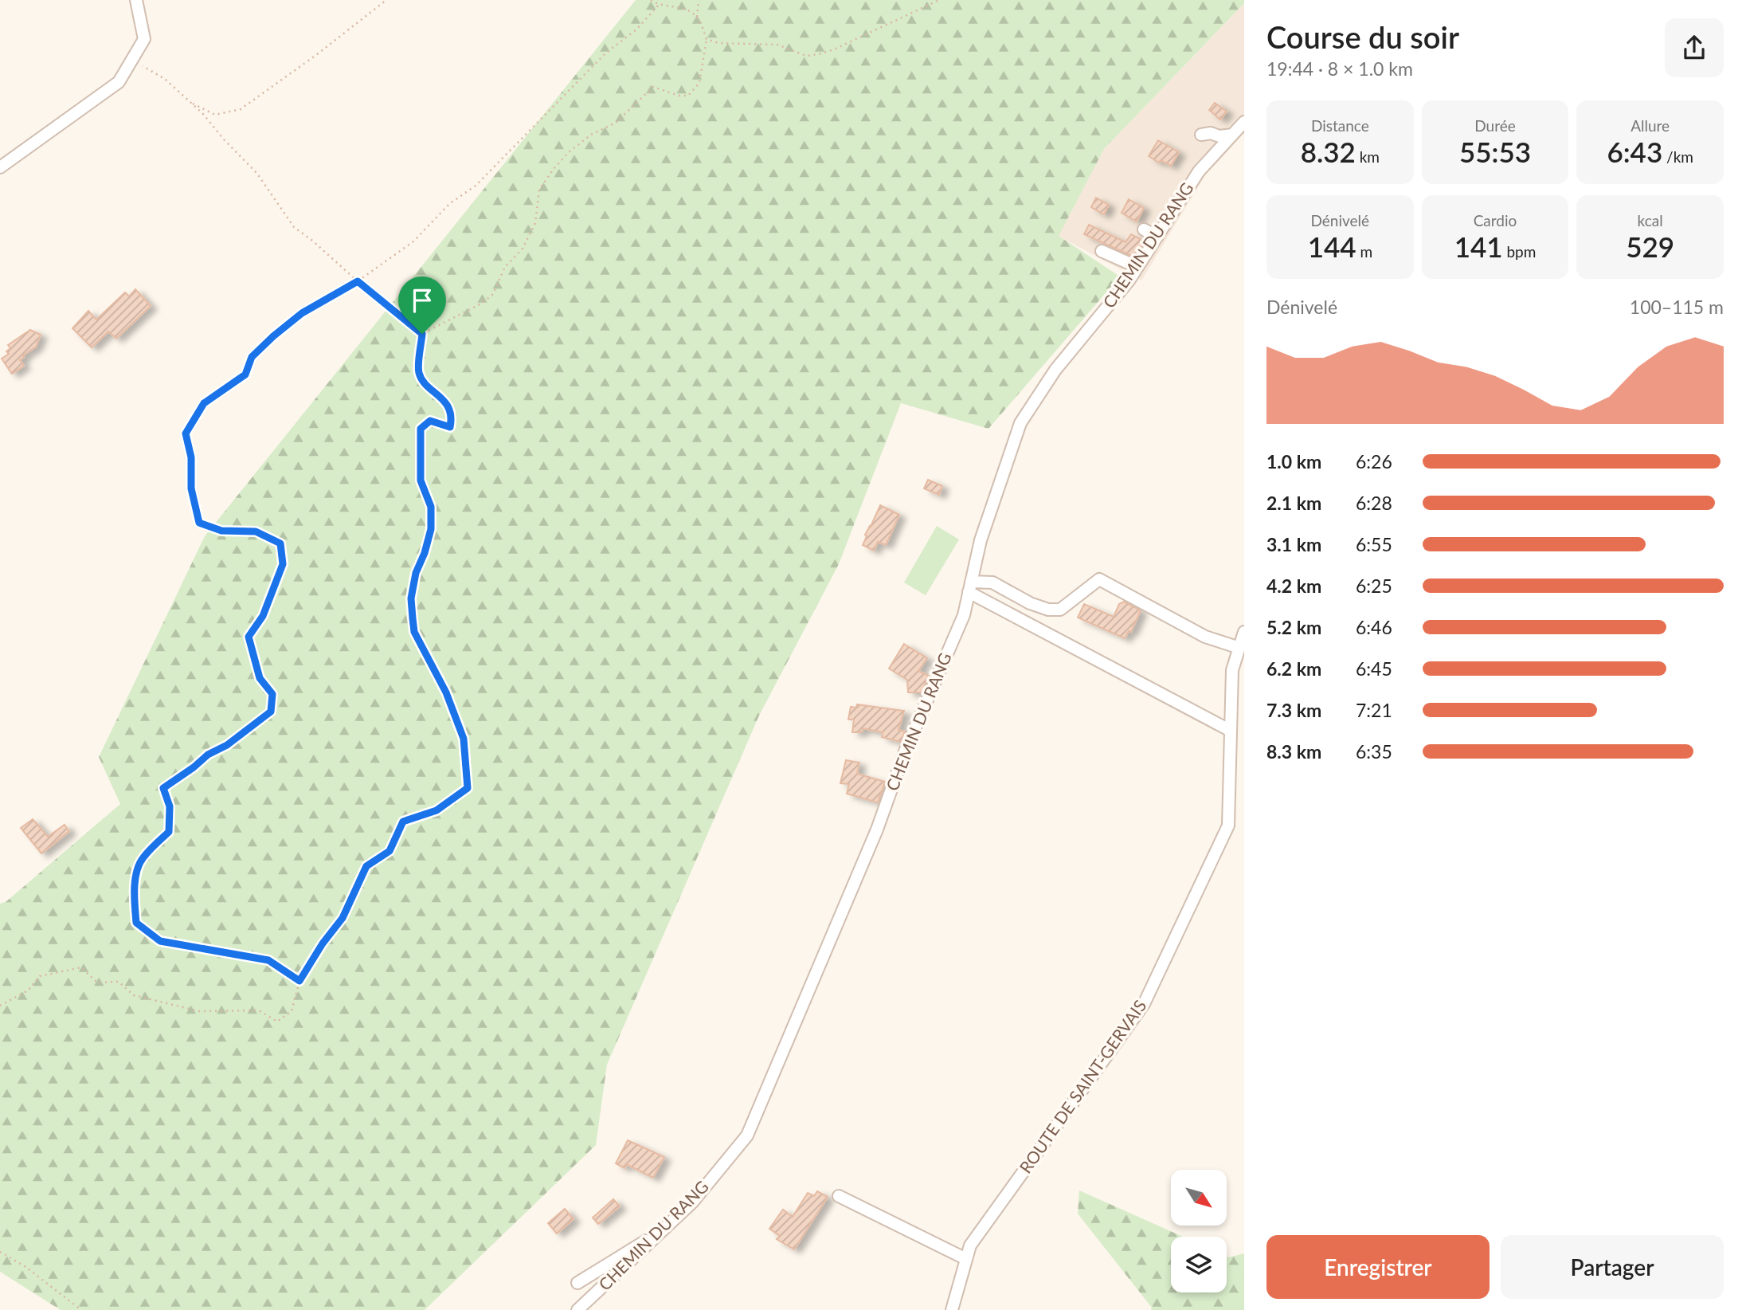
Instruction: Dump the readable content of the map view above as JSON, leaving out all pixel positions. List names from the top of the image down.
{
  "streets": {
    "street": ["CHEMIN DU RANG", "ROUTE DE SAINT-GERVAIS"]
  },
  "north": "bottom right",
  "page": {
    "heading": ["Course du soir", "19:44 · 8 × 1.0 km"],
    "stats": [
      ["Distance", "8.32 km"],
      ["Durée", "55:53"],
      ["Allure", "6:43 /km"],
      ["Dénivelé", "144 m"],
      ["Cardio", "141 bpm"],
      ["kcal", "529"]
    ],
    "chart": ["Dénivelé", "100–115 m"],
    "list": [
      {
        "name": "1.0 km",
        "note": "6:26"
      },
      {
        "name": "2.1 km",
        "note": "6:28"
      },
      {
        "name": "3.1 km",
        "note": "6:55"
      },
      {
        "name": "4.2 km",
        "note": "6:25"
      },
      {
        "name": "5.2 km",
        "note": "6:46"
      },
      {
        "name": "6.2 km",
        "note": "6:45"
      },
      {
        "name": "7.3 km",
        "note": "7:21"
      },
      {
        "name": "8.3 km",
        "note": "6:35"
      }
    ],
    "buttons": ["Enregistrer", "Partager"]
  }
}
